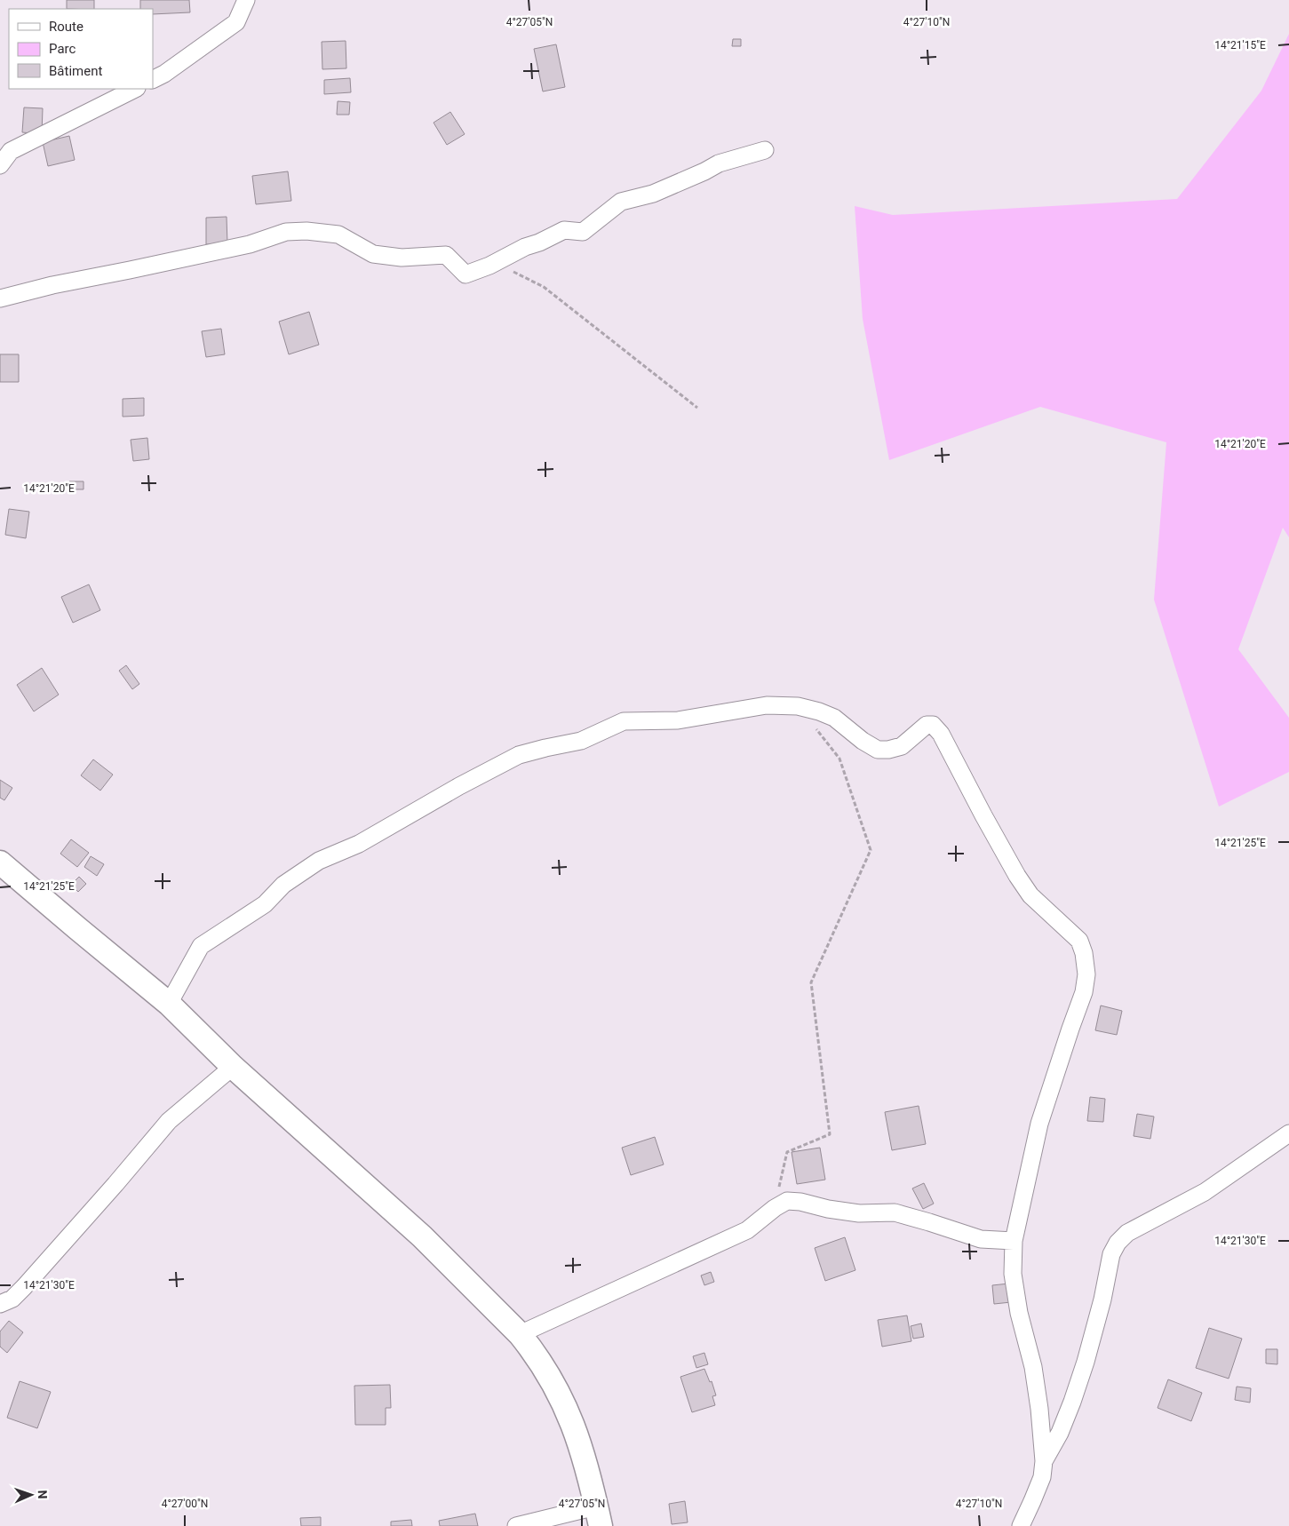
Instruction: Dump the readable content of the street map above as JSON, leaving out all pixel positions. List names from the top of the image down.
{
  "legend": ["Route", "Parc", "Bâtiment"],
  "north": "right",
  "coordinates": [
    "4°27'05\"N",
    "4°27'10\"N",
    "14°21'15\"E",
    "14°21'20\"E",
    "14°21'25\"E",
    "14°21'30\"E",
    "4°27'00\"N"
  ]
}
